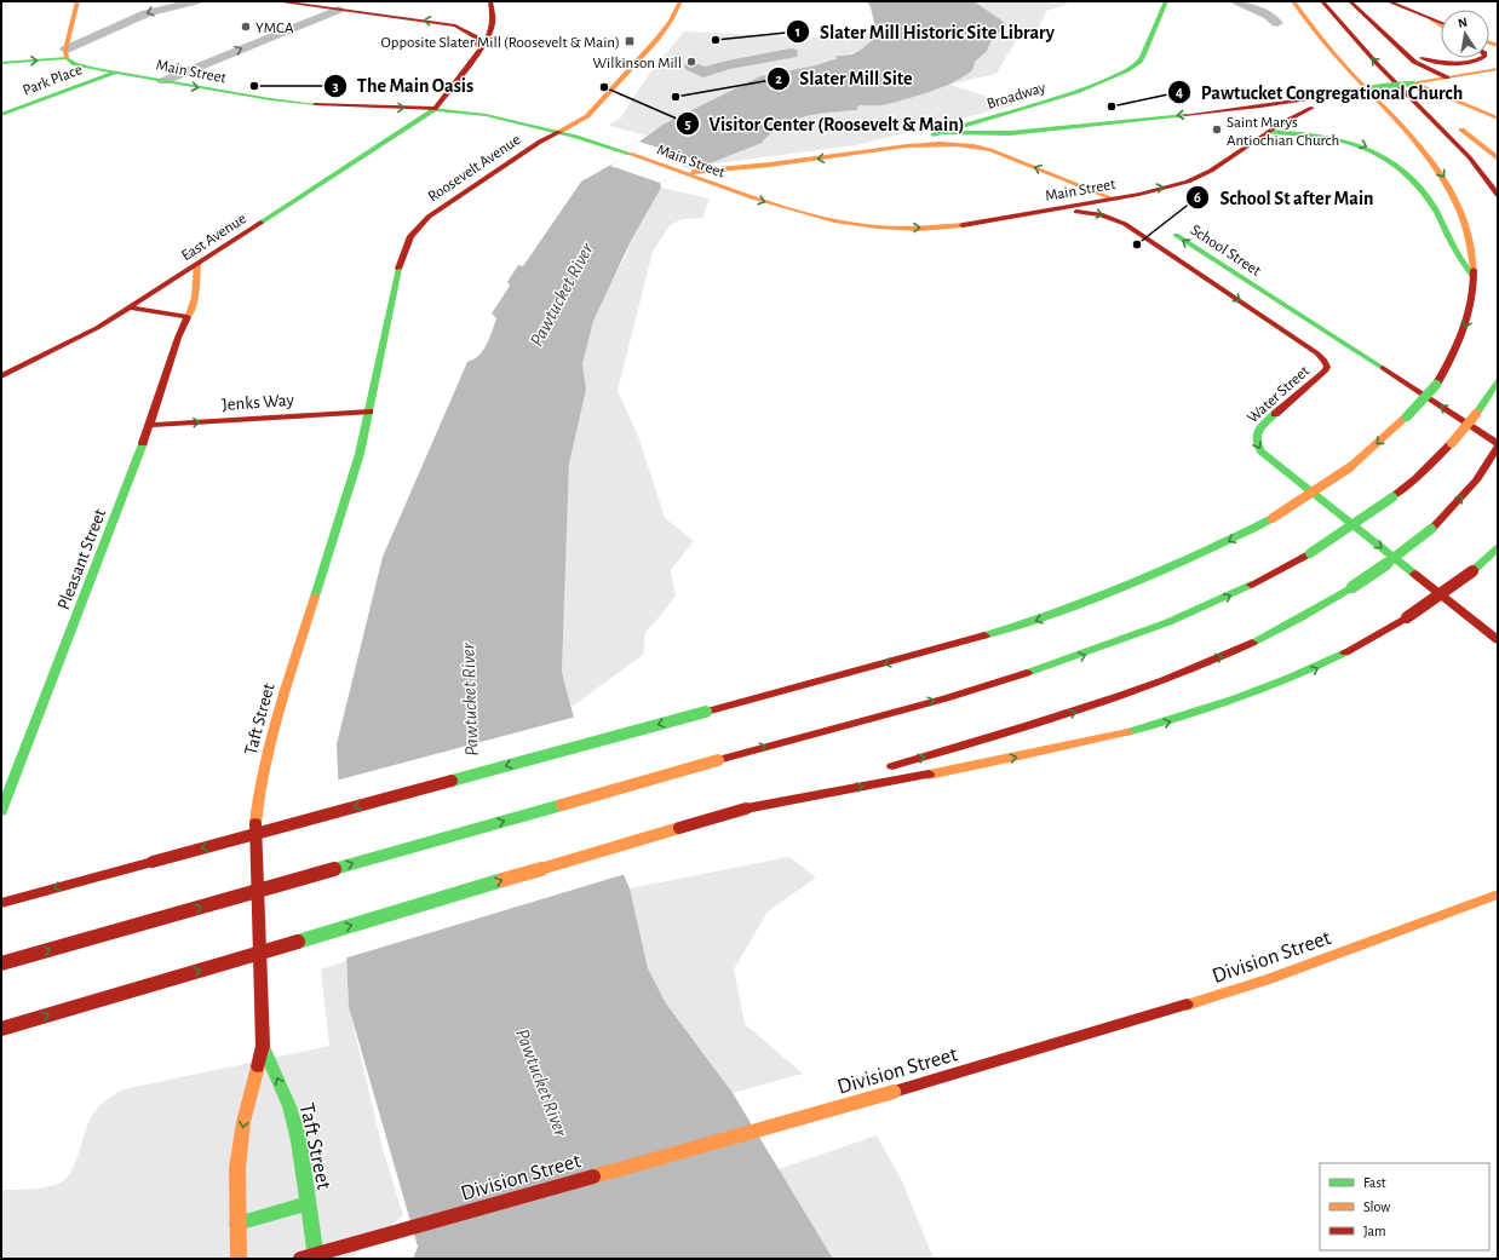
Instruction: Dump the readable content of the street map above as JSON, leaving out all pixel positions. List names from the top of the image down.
{
  "streets": {
    "main road": [
      "Main Street",
      "Park Place",
      "Broadway",
      "Roosevelt Avenue",
      "East Avenue",
      "School Street",
      "Water Street",
      "Jenks Way",
      "Pleasant Street",
      "Taft Street",
      "Division Street"
    ]
  },
  "crossings": [
    ["Main Street", "Park Place"],
    ["Main Street", "Broadway"],
    ["Main Street", "Roosevelt Avenue"],
    ["Main Street", "East Avenue"],
    ["Main Street", "Water Street"],
    ["Roosevelt Avenue", "Jenks Way"],
    ["Roosevelt Avenue", "Taft Street"],
    ["East Avenue", "Pleasant Street"],
    ["Jenks Way", "Pleasant Street"],
    ["Jenks Way", "Taft Street"]
  ],
  "one_way": ["School Street", "Water Street", "Jenks Way"],
  "water": ["Pawtucket River"],
  "places": {
    "other": [
      "YMCA",
      "Slater Mill Historic Site Library",
      "Wilkinson Mill",
      "The Main Oasis",
      "Visitor Center (Roosevelt & Main)",
      "Slater Mill Site",
      "Pawtucket Congregational Church",
      "Saint Marys Antiochian Church",
      "School St after Main"
    ],
    "transit": ["Opposite Slater Mill (Roosevelt & Main)"]
  },
  "legend": ["Fast", "Slow", "Jam"],
  "north": "top"
}
